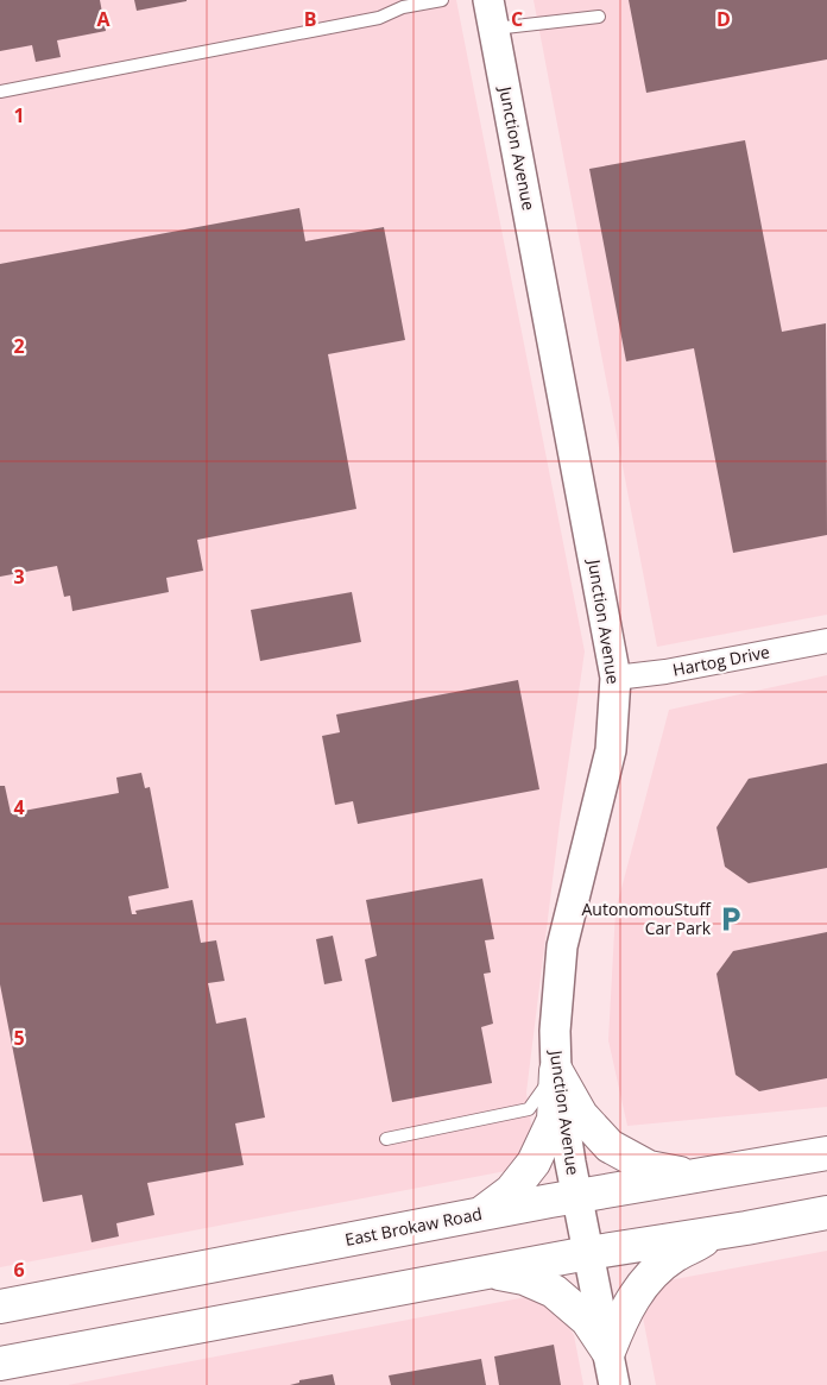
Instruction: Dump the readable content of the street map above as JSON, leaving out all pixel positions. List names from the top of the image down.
{
  "streets": {
    "main road": ["East Brokaw Road"],
    "street": ["Junction Avenue", "Hartog Drive"]
  },
  "crossings": [
    ["Junction Avenue", "Hartog Drive"],
    ["Junction Avenue", "East Brokaw Road"]
  ],
  "places": {
    "parking": ["AutonomouStuff Car Park"]
  },
  "grid": {
    "columns": [
      "A",
      "B",
      "C",
      "D"
    ],
    "rows": [
      "1",
      "2",
      "3",
      "4",
      "5",
      "6"
    ]
  }
}
